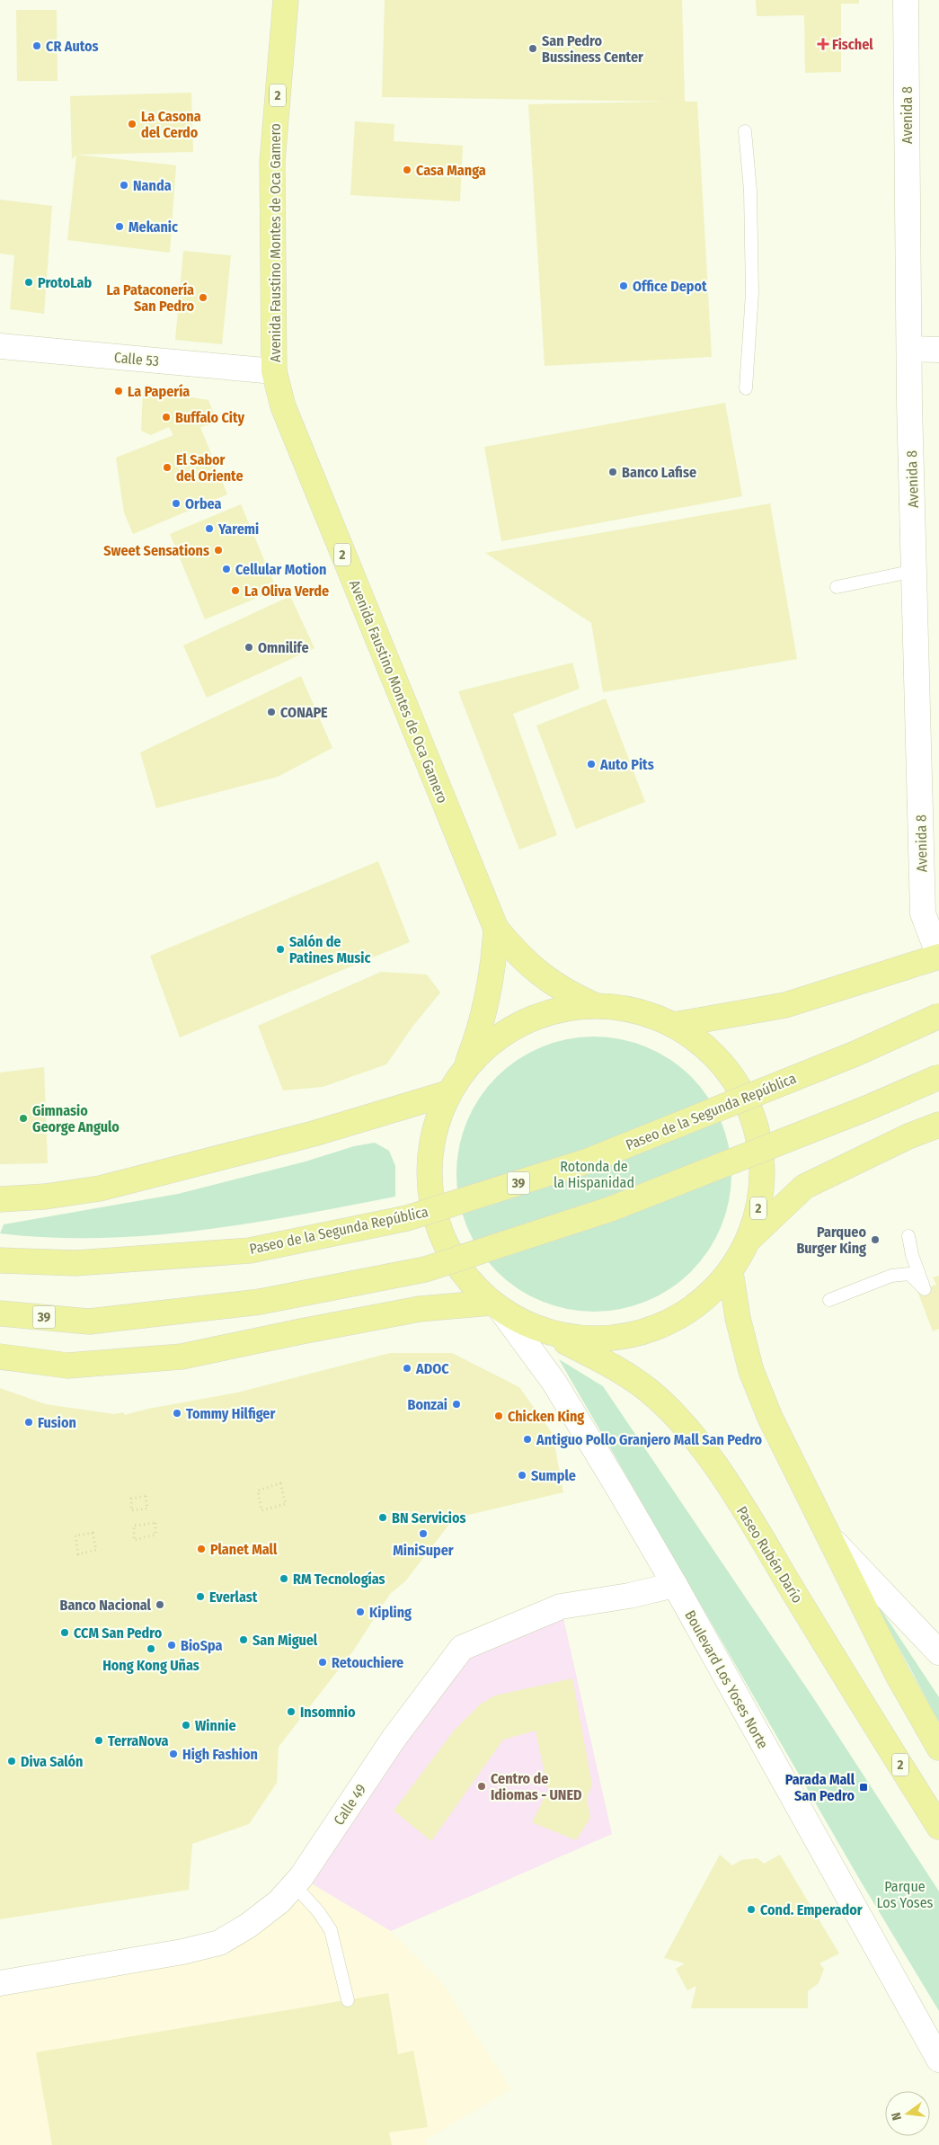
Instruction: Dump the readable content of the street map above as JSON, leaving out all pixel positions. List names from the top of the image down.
{
  "streets": {
    "highway": [
      "2",
      "Avenida Faustino Montes de Oca Gamero",
      "Paseo de la Segunda República",
      "39",
      "Paseo Rubén Darío"
    ],
    "street": [
      "Avenida 8",
      "Calle 53",
      "Boulevard Los Yoses Norte",
      "Calle 49"
    ]
  },
  "crossings": [
    ["2", "Avenida Faustino Montes de Oca Gamero"],
    ["2", "Paseo Rubén Darío"],
    ["2", "Boulevard Los Yoses Norte"],
    ["Avenida Faustino Montes de Oca Gamero", "Calle 53"],
    ["Boulevard Los Yoses Norte", "Calle 49"]
  ],
  "parks": ["Rotonda de la Hispanidad", "Parque Los Yoses"],
  "places": {
    "health": ["Fischel"],
    "other": [
      "CR Autos",
      "San Pedro Bussiness Center",
      "La Casona del Cerdo",
      "Casa Manga",
      "Nanda",
      "Mekanic",
      "ProtoLab",
      "Office Depot",
      "La Pataconería San Pedro",
      "La Papería",
      "Buffalo City",
      "El Sabor del Oriente",
      "Banco Lafise",
      "Orbea",
      "Yaremi",
      "Sweet Sensations",
      "Cellular Motion",
      "La Oliva Verde",
      "Omnilife",
      "CONAPE",
      "Auto Pits",
      "Salón de Patines Music",
      "Gimnasio George Angulo",
      "Parqueo Burger King",
      "ADOC",
      "Bonzai",
      "Tommy Hilfiger",
      "Chicken King",
      "Fusion",
      "Antiguo Pollo Granjero Mall San Pedro",
      "Sumple",
      "BN Servicios",
      "MiniSuper",
      "Planet Mall",
      "RM Tecnologías",
      "Everlast",
      "Banco Nacional",
      "Kipling",
      "CCM San Pedro",
      "San Miguel",
      "BioSpa",
      "Hong Kong Uñas",
      "Retouchiere",
      "Insomnio",
      "Winnie",
      "TerraNova",
      "High Fashion",
      "Diva Salón",
      "Centro de Idiomas - UNED",
      "Cond. Emperador"
    ],
    "transit": ["Parada Mall San Pedro"]
  },
  "north": "left"
}
